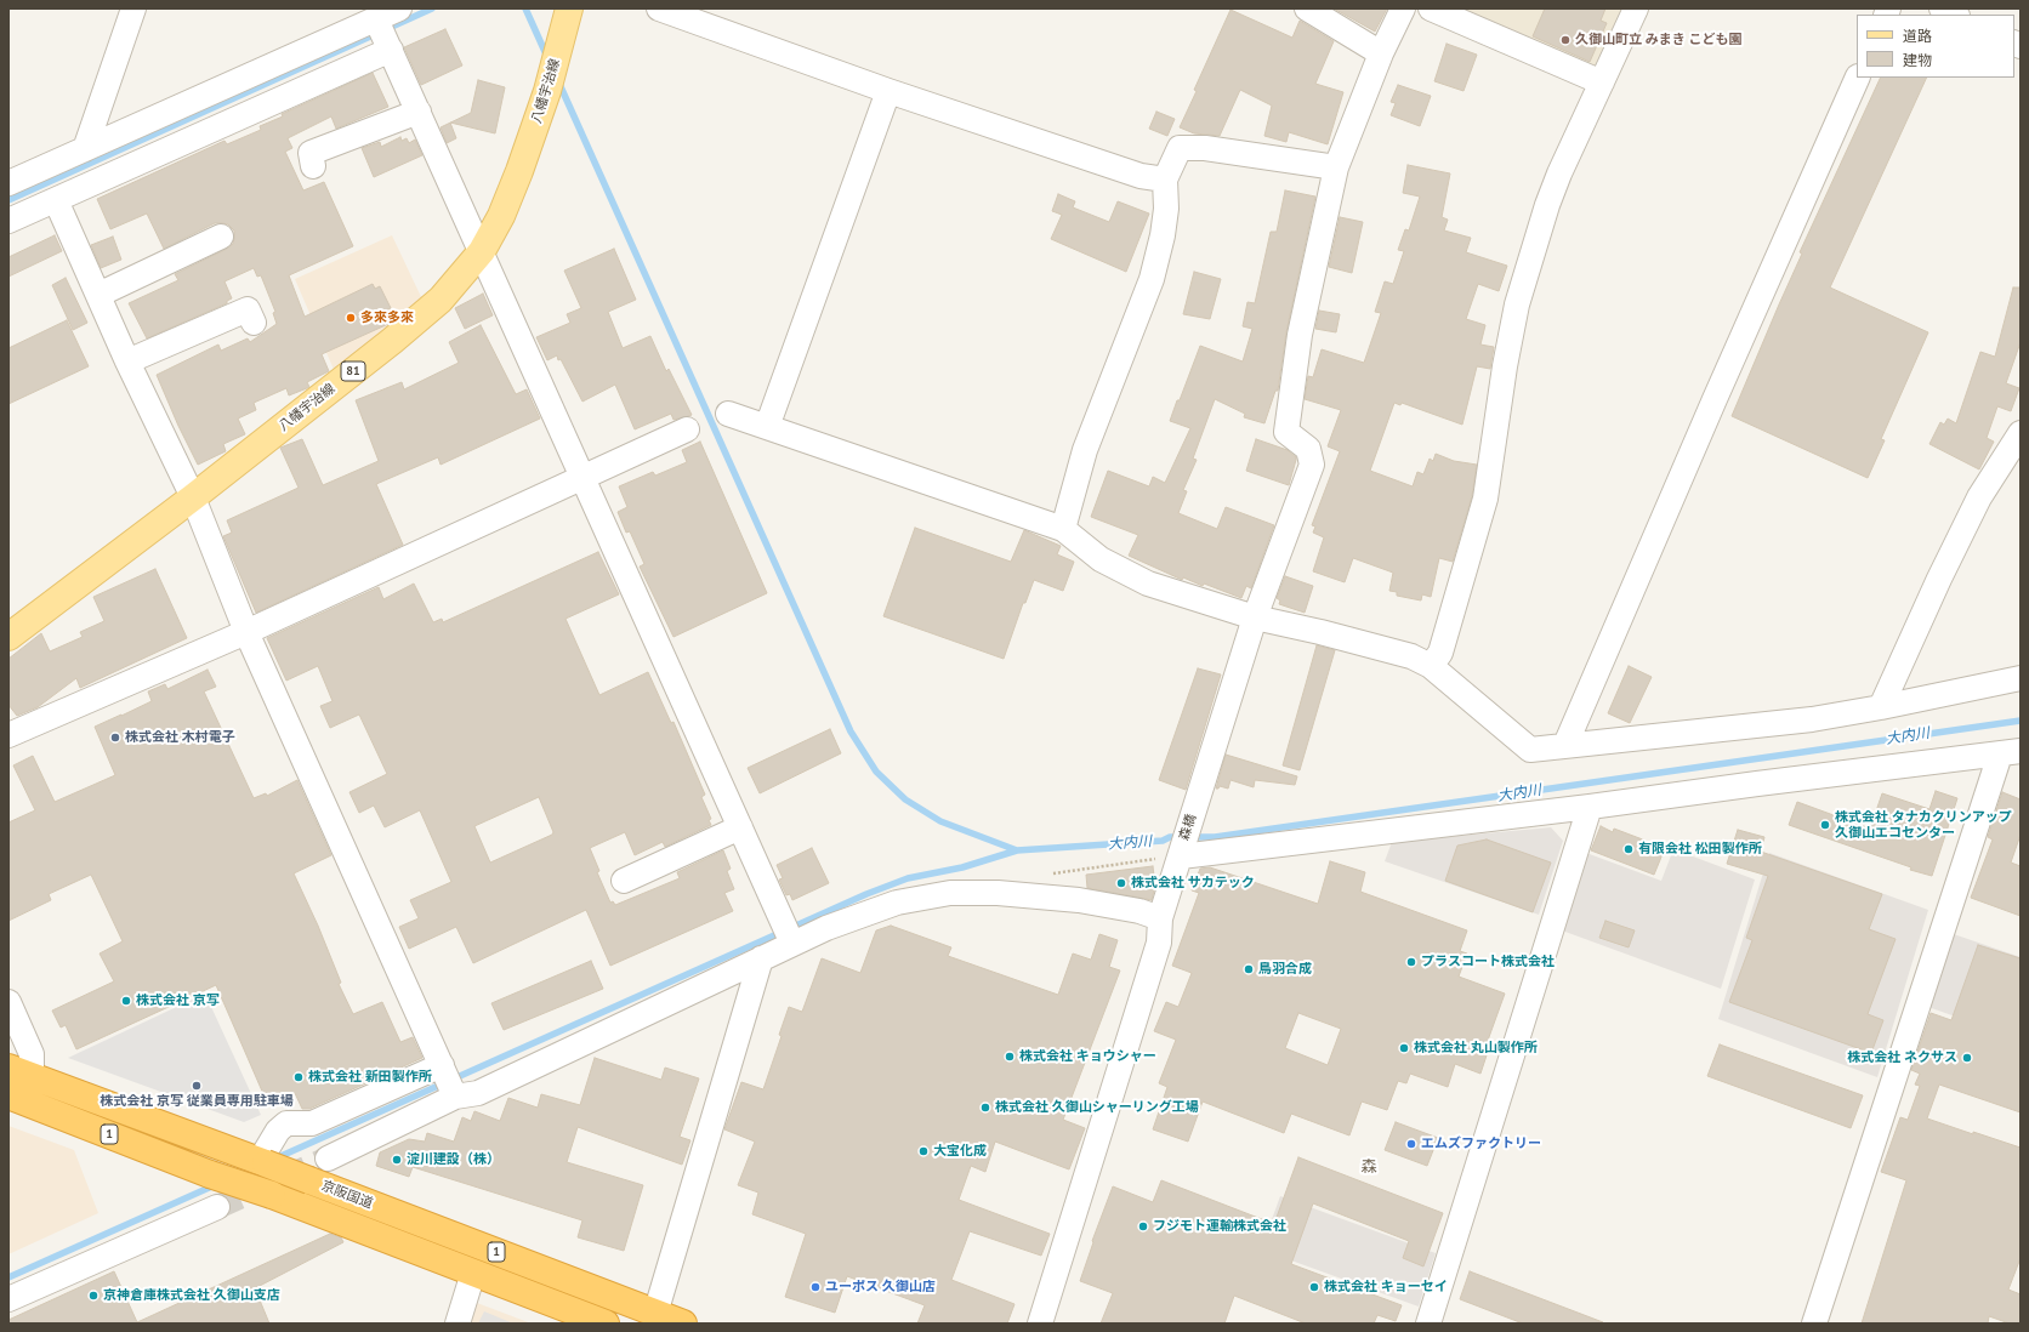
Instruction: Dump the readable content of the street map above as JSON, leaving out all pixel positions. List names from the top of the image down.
{
  "streets": {
    "highway": ["1", "京阪国道"],
    "main road": ["八幡宇治線", "81"],
    "street": ["森橋"]
  },
  "districts": ["森"],
  "water": ["大内川"],
  "places": [
    "久御山町立 みまき こども園",
    "多來多來",
    "株式会社 木村電子",
    "株式会社 タナカクリンアップ 久御山エコセンター",
    "有限会社 松田製作所",
    "株式会社 サカテック",
    "プラスコート株式会社",
    "鳥羽合成",
    "株式会社 京写",
    "株式会社 丸山製作所",
    "株式会社 キョウシャー",
    "株式会社 ネクサス",
    "株式会社 新田製作所",
    "株式会社 京写 従業員専用駐車場",
    "株式会社 久御山シャーリング工場",
    "エムズファクトリー",
    "大宝化成",
    "淀川建設（株）",
    "フジモト運輸株式会社",
    "ユーポス 久御山店",
    "株式会社 キョーセイ",
    "京神倉庫株式会社 久御山支店"
  ],
  "legend": ["道路", "建物"]
}
